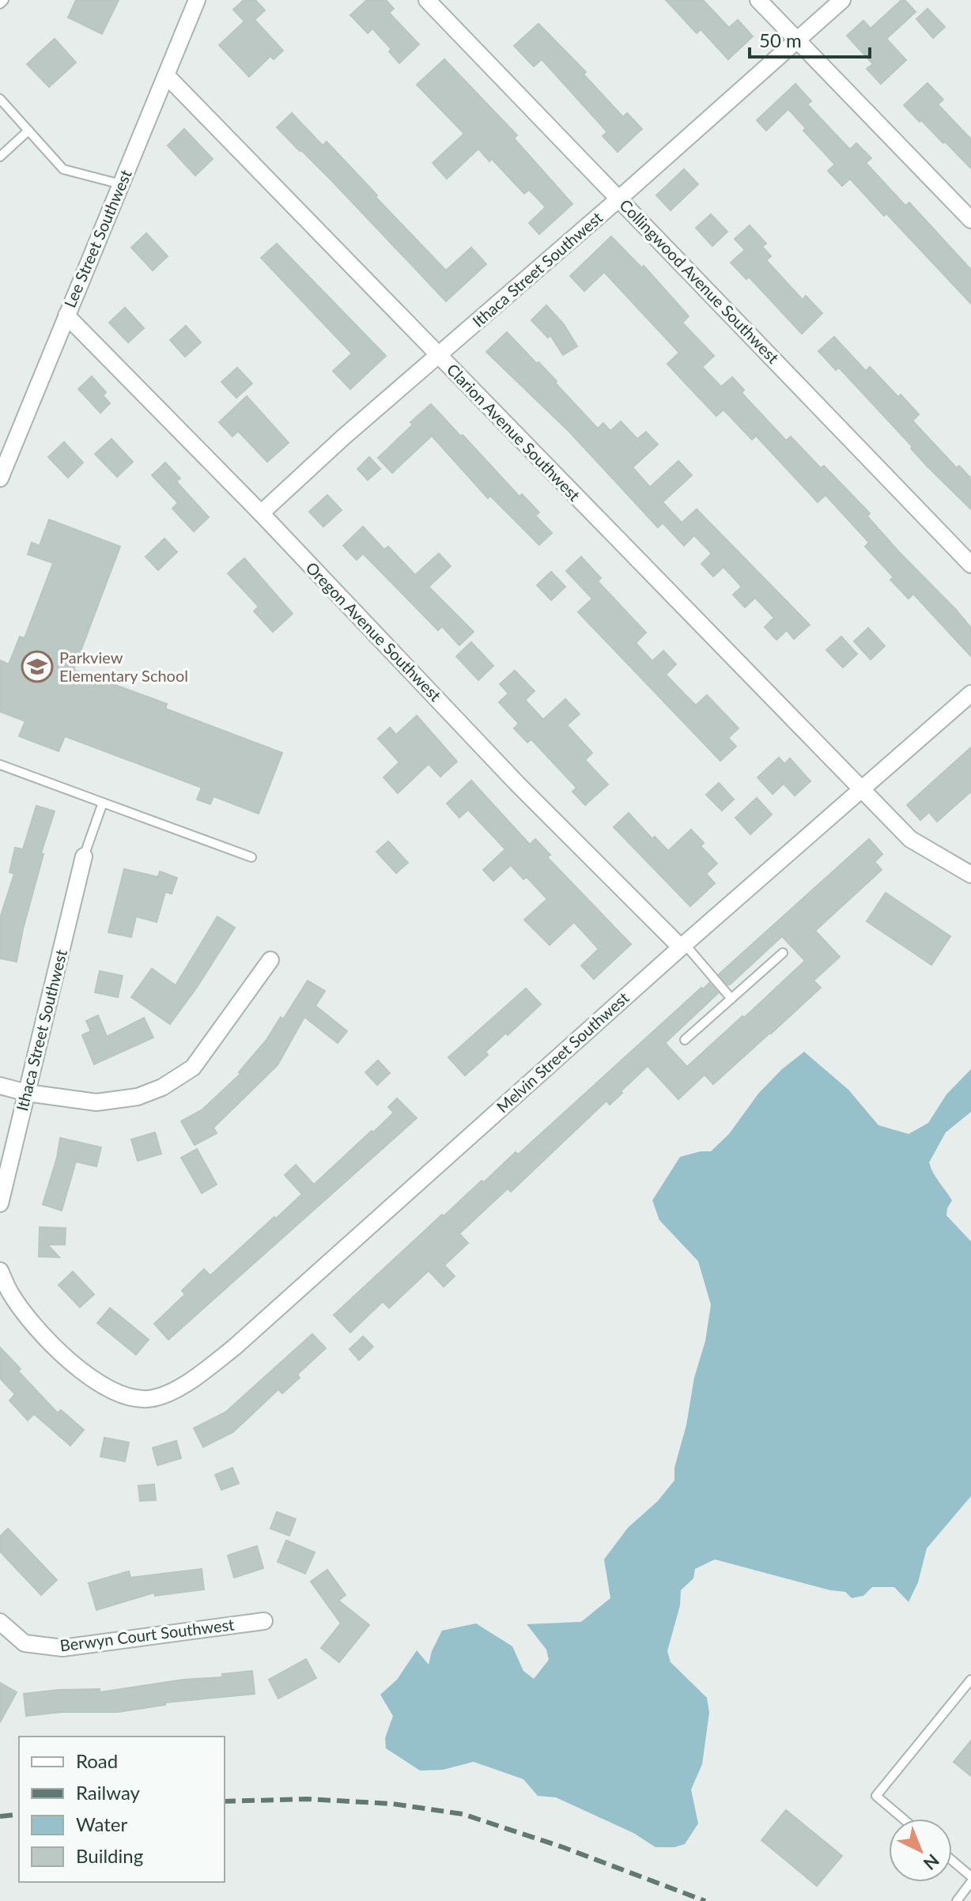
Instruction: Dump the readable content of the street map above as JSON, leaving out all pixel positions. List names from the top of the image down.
{
  "streets": {
    "street": [
      "Lee Street Southwest",
      "Ithaca Street Southwest",
      "Collingwood Avenue Southwest",
      "Clarion Avenue Southwest",
      "Oregon Avenue Southwest",
      "Melvin Street Southwest",
      "Berwyn Court Southwest"
    ]
  },
  "crossings": [
    ["Lee Street Southwest", "Clarion Avenue Southwest"],
    ["Lee Street Southwest", "Oregon Avenue Southwest"],
    ["Ithaca Street Southwest", "Collingwood Avenue Southwest"],
    ["Ithaca Street Southwest", "Clarion Avenue Southwest"],
    ["Ithaca Street Southwest", "Oregon Avenue Southwest"],
    ["Clarion Avenue Southwest", "Melvin Street Southwest"],
    ["Oregon Avenue Southwest", "Melvin Street Southwest"]
  ],
  "places": {
    "school or university": ["Parkview Elementary School"]
  },
  "legend": [
    "Road",
    "Railway",
    "Water",
    "Building"
  ],
  "scale_bar": "50 m",
  "north": "bottom right"
}
